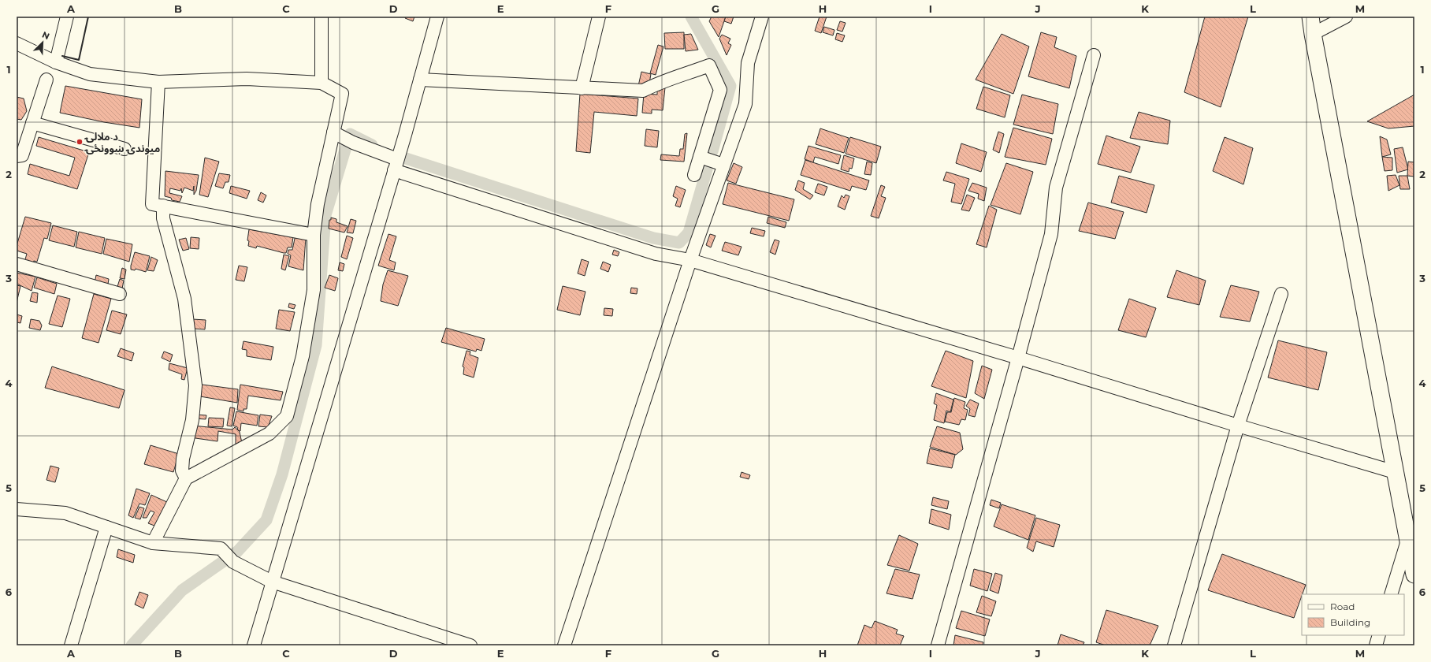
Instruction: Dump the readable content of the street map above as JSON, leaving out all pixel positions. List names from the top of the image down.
{
  "places": ["د ملالۍ میوندۍ ښوونځۍ"],
  "legend": ["Road", "Building"],
  "north": "top right",
  "grid": {
    "columns": [
      "A",
      "B",
      "C",
      "D",
      "E",
      "F",
      "G",
      "H",
      "I",
      "J",
      "K",
      "L",
      "M"
    ],
    "rows": [
      "1",
      "2",
      "3",
      "4",
      "5",
      "6"
    ]
  }
}
